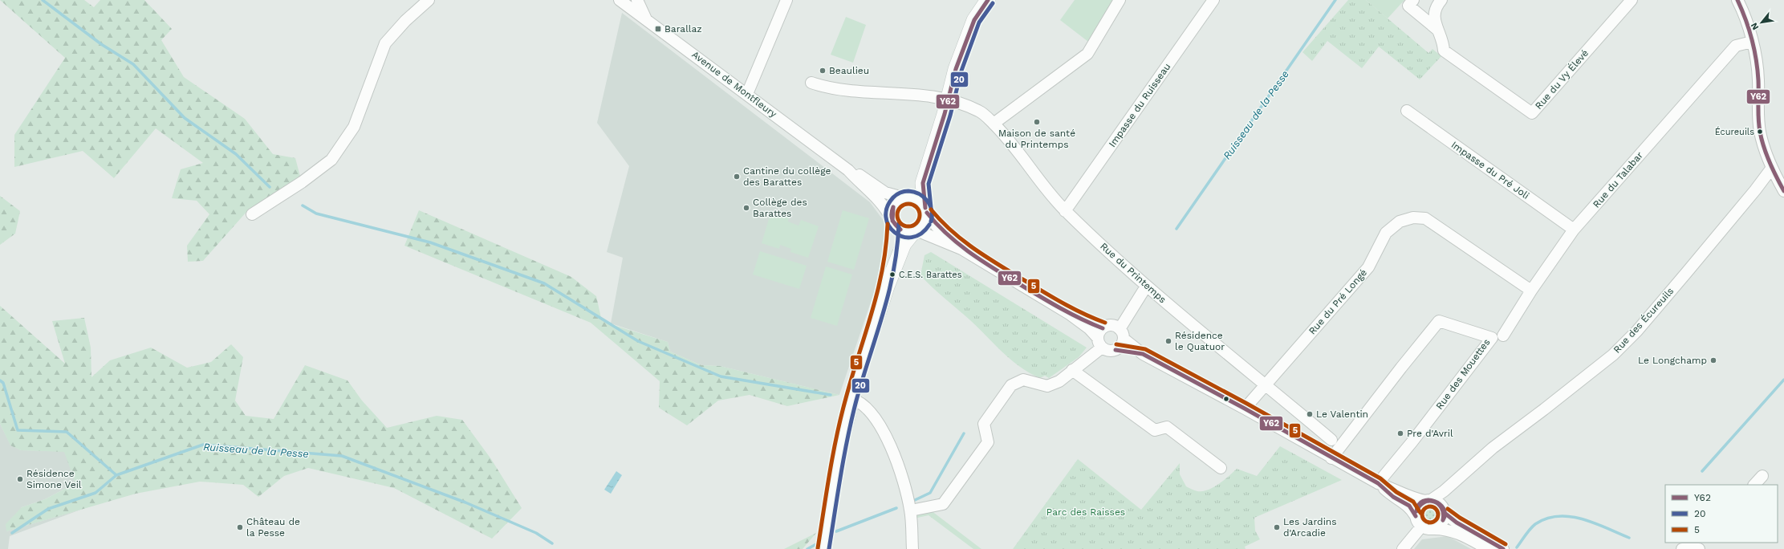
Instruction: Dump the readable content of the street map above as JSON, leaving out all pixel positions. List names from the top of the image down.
{
  "streets": {
    "street": [
      "Rue du Vy Élevé",
      "Avenue de Montfleury",
      "Impasse du Ruisseau",
      "Impasse du Pré Joli",
      "Rue du Talabar",
      "Rue du Printemps",
      "Rue du Pré Longé",
      "Rue des Écureuils",
      "Rue des Mouettes"
    ]
  },
  "crossings": [
    ["Impasse du Ruisseau", "Rue du Printemps"],
    ["Impasse du Pré Joli", "Rue du Talabar"],
    ["Rue du Talabar", "Rue du Pré Longé"],
    ["Rue du Printemps", "Rue du Pré Longé"]
  ],
  "water": ["Ruisseau de la Pesse"],
  "parks": ["Parc des Raisses"],
  "places": {
    "transit": ["Barallaz"],
    "other": [
      "Beaulieu",
      "Maison de santé du Printemps",
      "Écureuils",
      "Cantine du collège des Barattes",
      "Collège des Barattes",
      "C.E.S. Barattes",
      "Résidence le Quatuor",
      "Le Longchamp",
      "Le Valentin",
      "Pre d'Avril",
      "Résidence Simone Veil",
      "Château de la Pesse",
      "Les Jardins d'Arcadie"
    ]
  },
  "lines": ["transit line Y62", "transit line 20", "transit line 5"],
  "legend": ["Y62", "20", "5"],
  "north": "bottom left"
}
